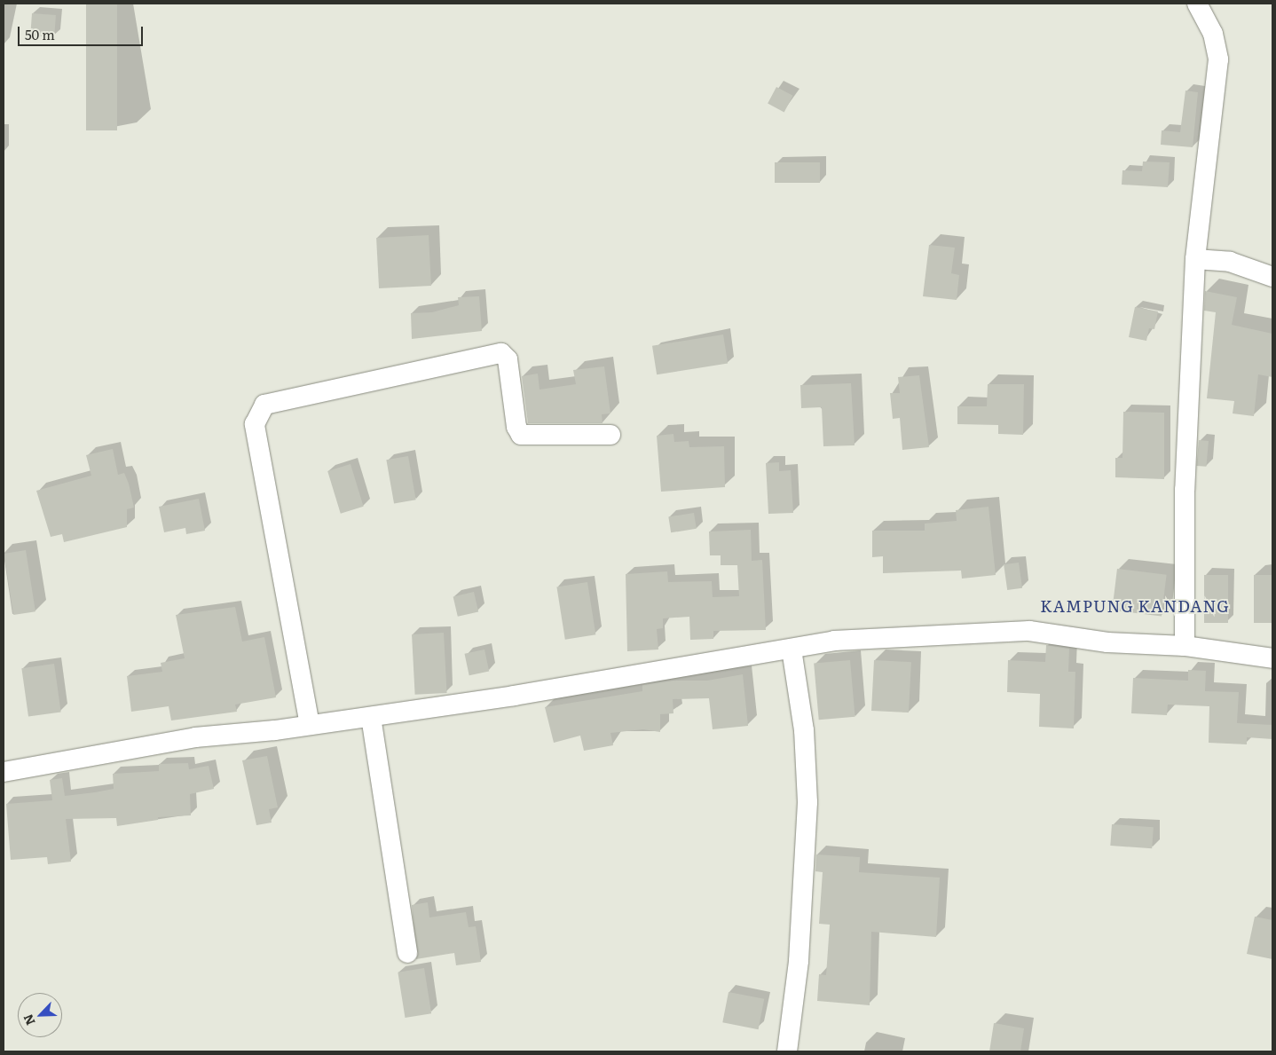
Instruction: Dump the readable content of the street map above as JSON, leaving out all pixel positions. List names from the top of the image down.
{
  "districts": ["KAMPUNG KANDANG"],
  "scale_bar": "50 m",
  "north": "bottom left"
}
